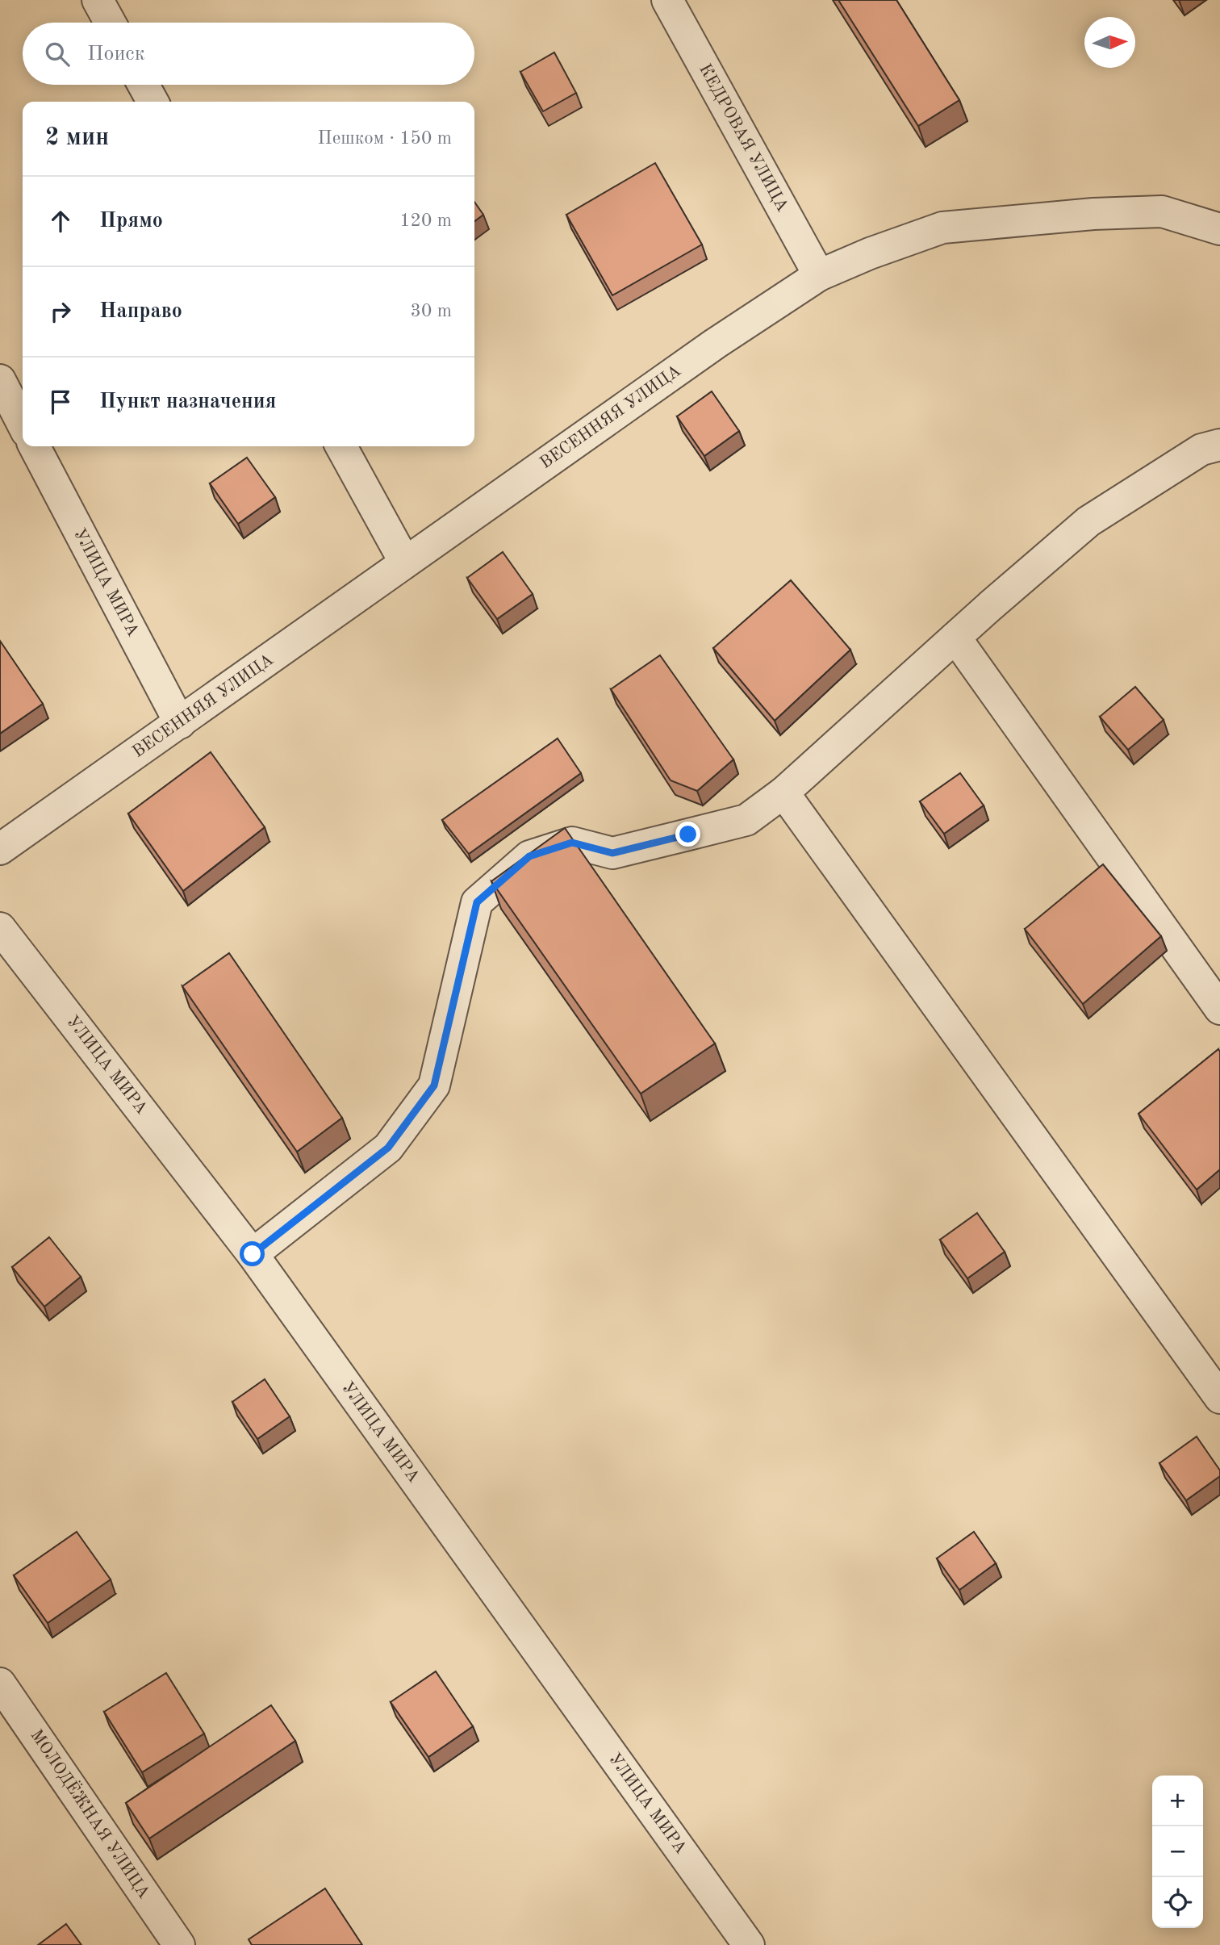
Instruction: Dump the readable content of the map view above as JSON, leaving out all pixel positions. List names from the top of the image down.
{
  "streets": {
    "street": [
      "КЕДРОВАЯ УЛИЦА",
      "ВЕСЕННЯЯ УЛИЦА",
      "УЛИЦА МИРА",
      "МОЛОДЁЖНАЯ УЛИЦА"
    ]
  },
  "crossings": [
    ["КЕДРОВАЯ УЛИЦА", "ВЕСЕННЯЯ УЛИЦА"],
    ["ВЕСЕННЯЯ УЛИЦА", "УЛИЦА МИРА"]
  ],
  "north": "right",
  "page": {
    "search": "Поиск",
    "heading": ["2 мин", "Пешком · 150 m"],
    "list": [
      ["Прямо", "120 m"],
      ["Направо", "30 m"],
      "Пункт назначения"
    ],
    "map_buttons": ["+", "−"]
  }
}
